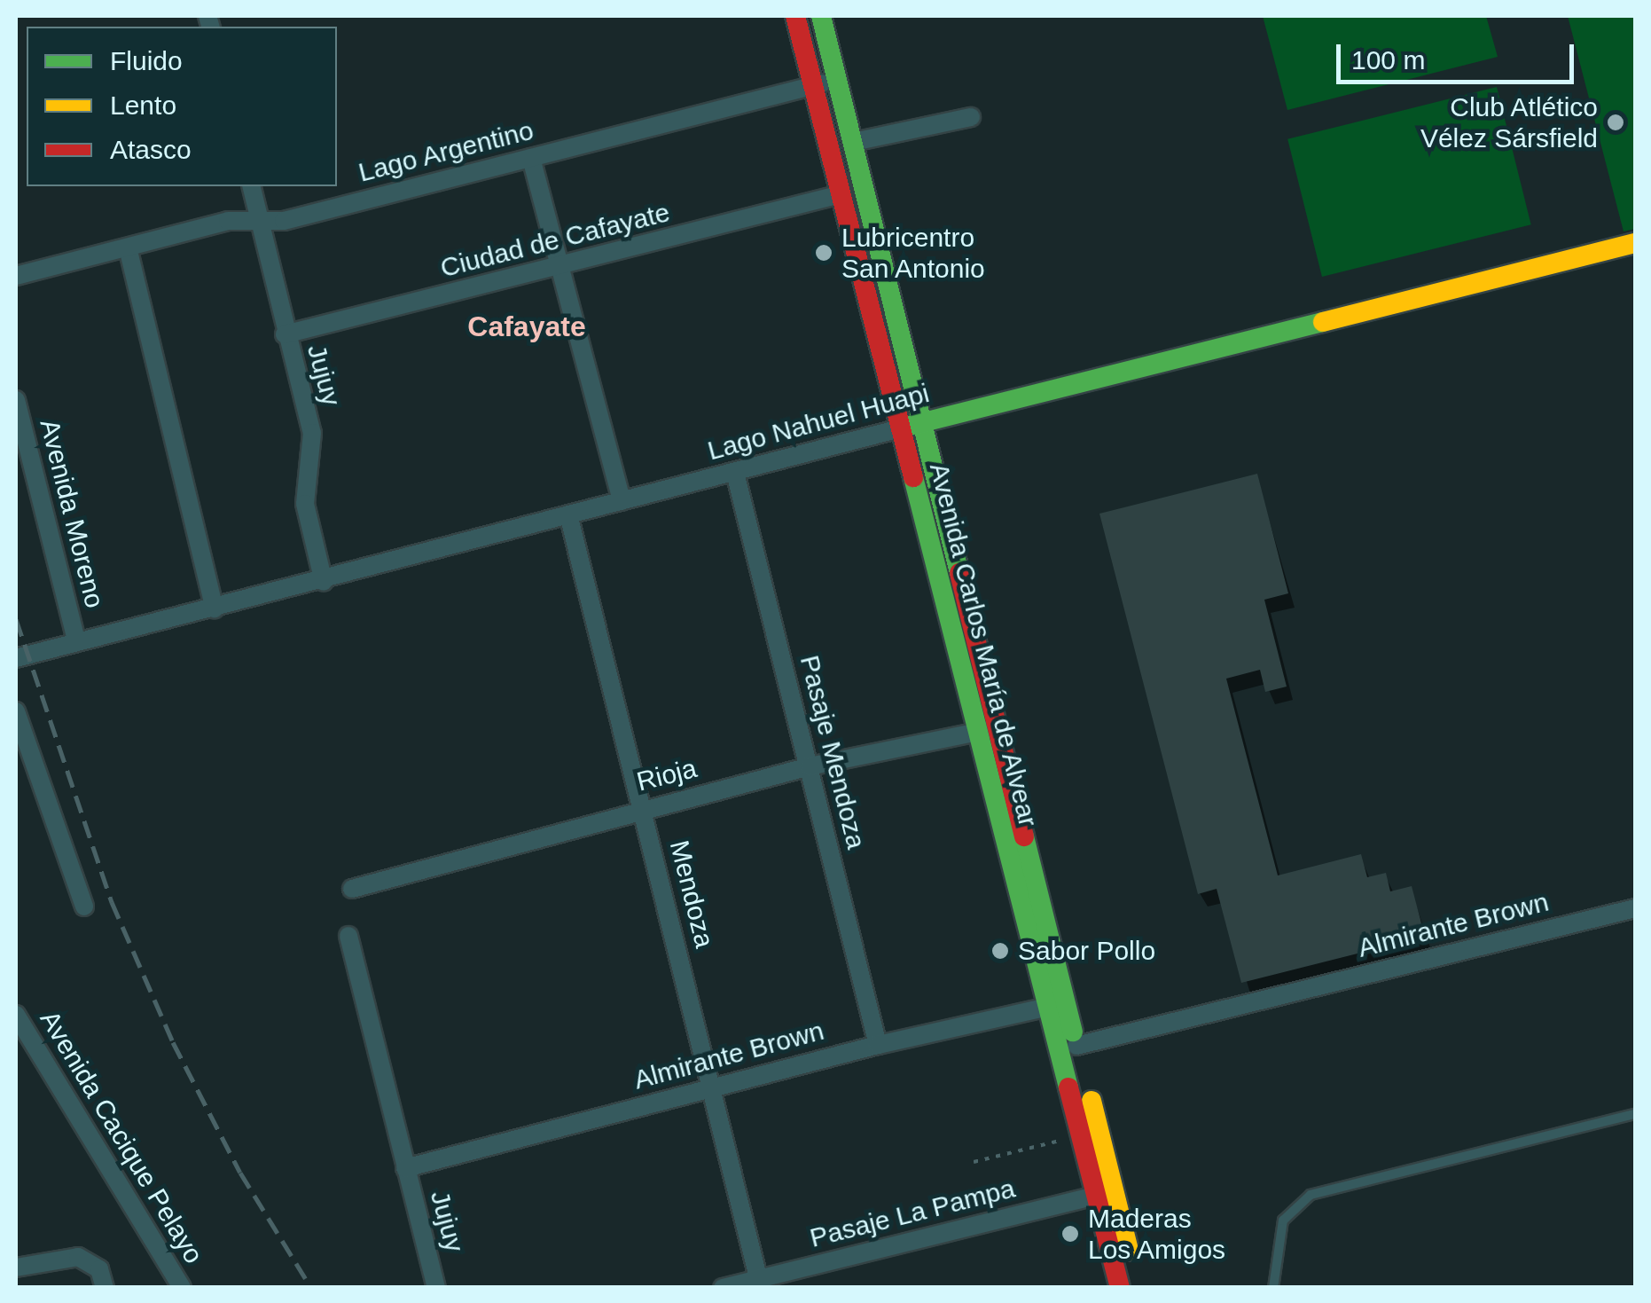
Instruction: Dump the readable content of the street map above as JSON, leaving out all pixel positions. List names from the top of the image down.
{
  "streets": {
    "main road": ["Lago Nahuel Huapi", "Avenida Carlos María de Alvear"],
    "street": [
      "Lago Argentino",
      "Ciudad de Cafayate",
      "Jujuy",
      "Avenida Moreno",
      "Pasaje Mendoza",
      "Rioja",
      "Mendoza",
      "Almirante Brown",
      "Avenida Cacique Pelayo",
      "Pasaje La Pampa"
    ]
  },
  "crossings": [
    ["Lago Argentino", "Jujuy"],
    ["Lago Argentino", "Avenida Carlos María de Alvear"],
    ["Ciudad de Cafayate", "Jujuy"],
    ["Ciudad de Cafayate", "Avenida Carlos María de Alvear"],
    ["Jujuy", "Lago Nahuel Huapi"],
    ["Jujuy", "Almirante Brown"],
    ["Lago Nahuel Huapi", "Avenida Moreno"],
    ["Lago Nahuel Huapi", "Avenida Carlos María de Alvear"],
    ["Lago Nahuel Huapi", "Pasaje Mendoza"],
    ["Lago Nahuel Huapi", "Mendoza"],
    ["Avenida Carlos María de Alvear", "Rioja"],
    ["Avenida Carlos María de Alvear", "Almirante Brown"],
    ["Avenida Carlos María de Alvear", "Pasaje La Pampa"],
    ["Pasaje Mendoza", "Rioja"],
    ["Pasaje Mendoza", "Almirante Brown"],
    ["Rioja", "Mendoza"],
    ["Mendoza", "Almirante Brown"],
    ["Mendoza", "Pasaje La Pampa"]
  ],
  "districts": ["Cafayate"],
  "places": [
    "Club Atlético Vélez Sársfield",
    "Lubricentro San Antonio",
    "Sabor Pollo",
    "Maderas Los Amigos"
  ],
  "legend": ["Fluido", "Lento", "Atasco"],
  "scale_bar": "100 m"
}
